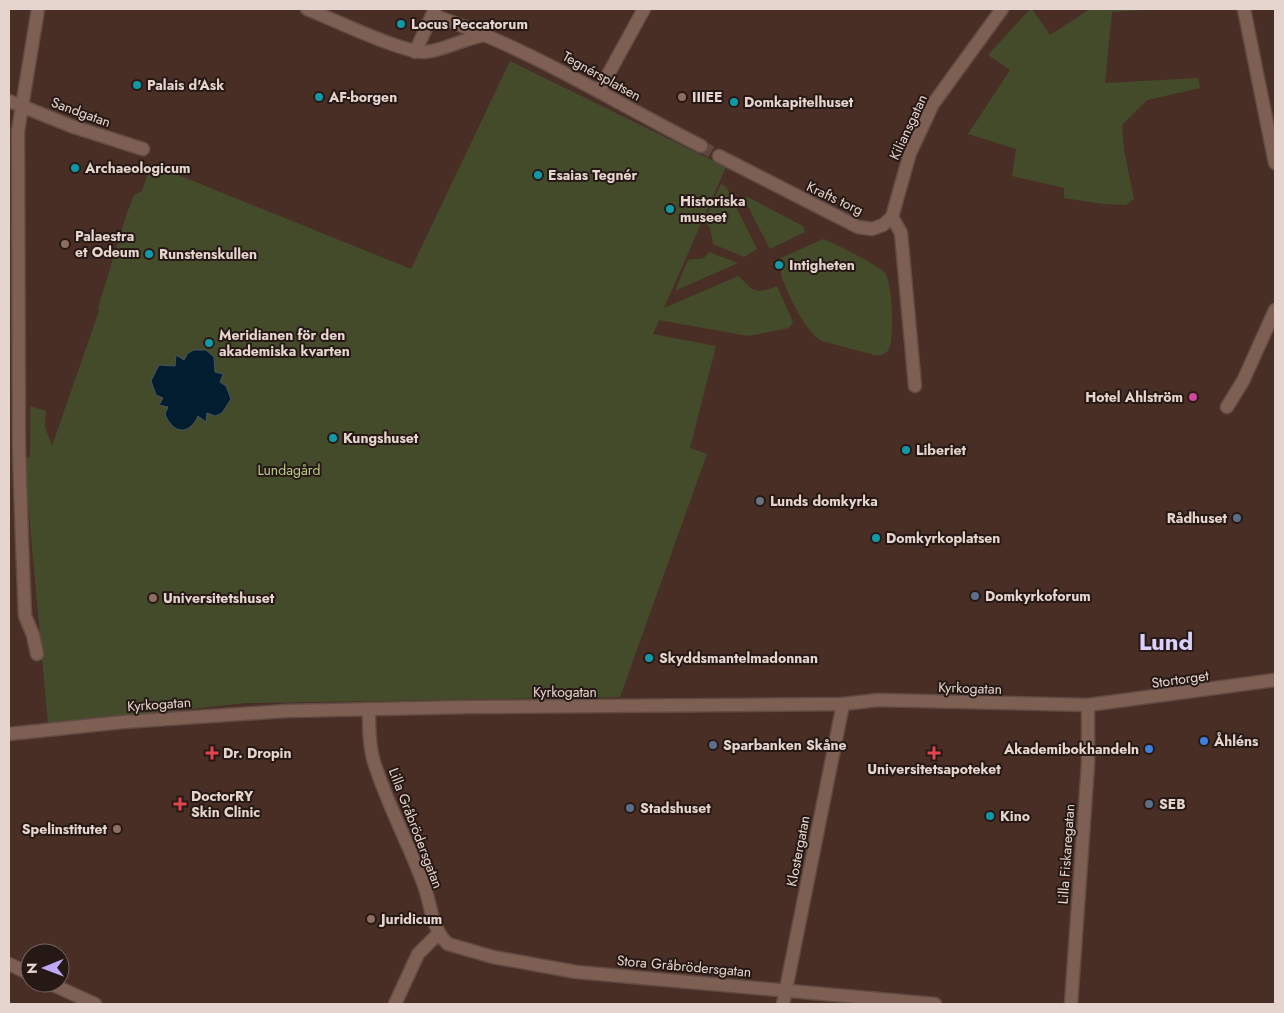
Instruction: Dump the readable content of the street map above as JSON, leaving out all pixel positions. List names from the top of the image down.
{
  "streets": {
    "street": [
      "Tegnérsplatsen",
      "Sandgatan",
      "Kiliansgatan",
      "Krafts torg",
      "Stortorget",
      "Kyrkogatan",
      "Lilla Gråbrödersgatan",
      "Klostergatan",
      "Lilla Fiskaregatan",
      "Stora Gråbrödersgatan"
    ]
  },
  "crossings": [
    ["Kiliansgatan", "Krafts torg"],
    ["Stortorget", "Kyrkogatan"],
    ["Stortorget", "Lilla Fiskaregatan"],
    ["Kyrkogatan", "Lilla Gråbrödersgatan"],
    ["Kyrkogatan", "Klostergatan"],
    ["Kyrkogatan", "Lilla Fiskaregatan"],
    ["Lilla Gråbrödersgatan", "Stora Gråbrödersgatan"],
    ["Klostergatan", "Stora Gråbrödersgatan"]
  ],
  "districts": ["Lund"],
  "parks": ["Lundagård"],
  "places": {
    "other": [
      "Locus Peccatorum",
      "Palais d'Ask",
      "AF-borgen",
      "IIIEE",
      "Domkapitelhuset",
      "Archaeologicum",
      "Esaias Tegnér",
      "Historiska museet",
      "Palaestra et Odeum",
      "Runstenskullen",
      "Intigheten",
      "Meridianen för den akademiska kvarten",
      "Hotel Ahlström",
      "Kungshuset",
      "Liberiet",
      "Lunds domkyrka",
      "Rådhuset",
      "Domkyrkoplatsen",
      "Domkyrkoforum",
      "Universitetshuset",
      "Skyddsmantelmadonnan",
      "Åhléns",
      "Sparbanken Skåne",
      "Akademibokhandeln",
      "SEB",
      "Stadshuset",
      "Kino",
      "Spelinstitutet",
      "Juridicum"
    ],
    "health": ["Dr. Dropin", "Universitetsapoteket", "DoctorRY Skin Clinic"]
  },
  "north": "left"
}
